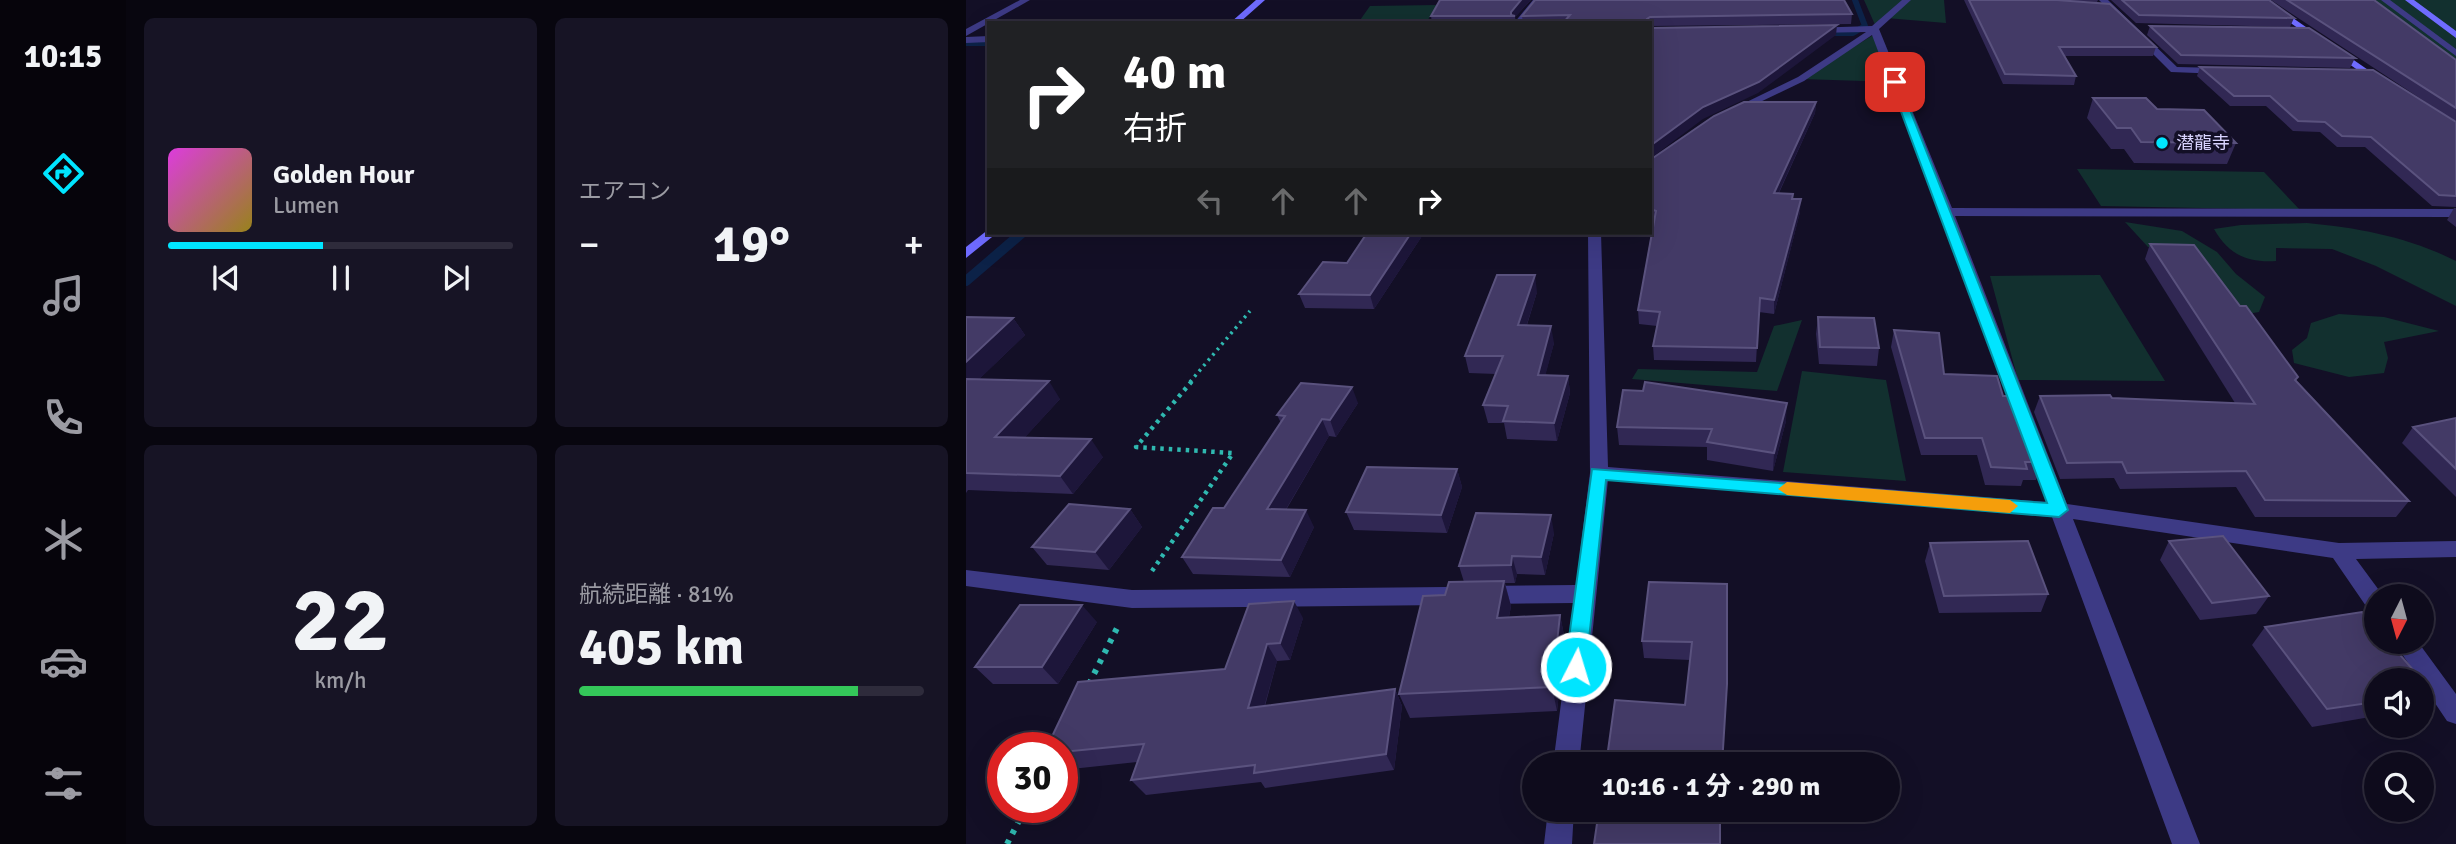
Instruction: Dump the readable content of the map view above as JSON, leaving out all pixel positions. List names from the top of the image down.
{
  "places": ["潜龍寺"],
  "north": "bottom",
  "page": {
    "tabs": "10:15",
    "tile": [
      "エアコン",
      ["22", "km/h"],
      ["航続距離 · 81%", "405 km"]
    ],
    "turn": ["40 m", "右折"],
    "song": ["Golden Hour", "Lumen"],
    "heat": ["−", "19°", "+"],
    "limit": "30",
    "trip": "10:16 · 1 分 · 290 m"
  }
}
